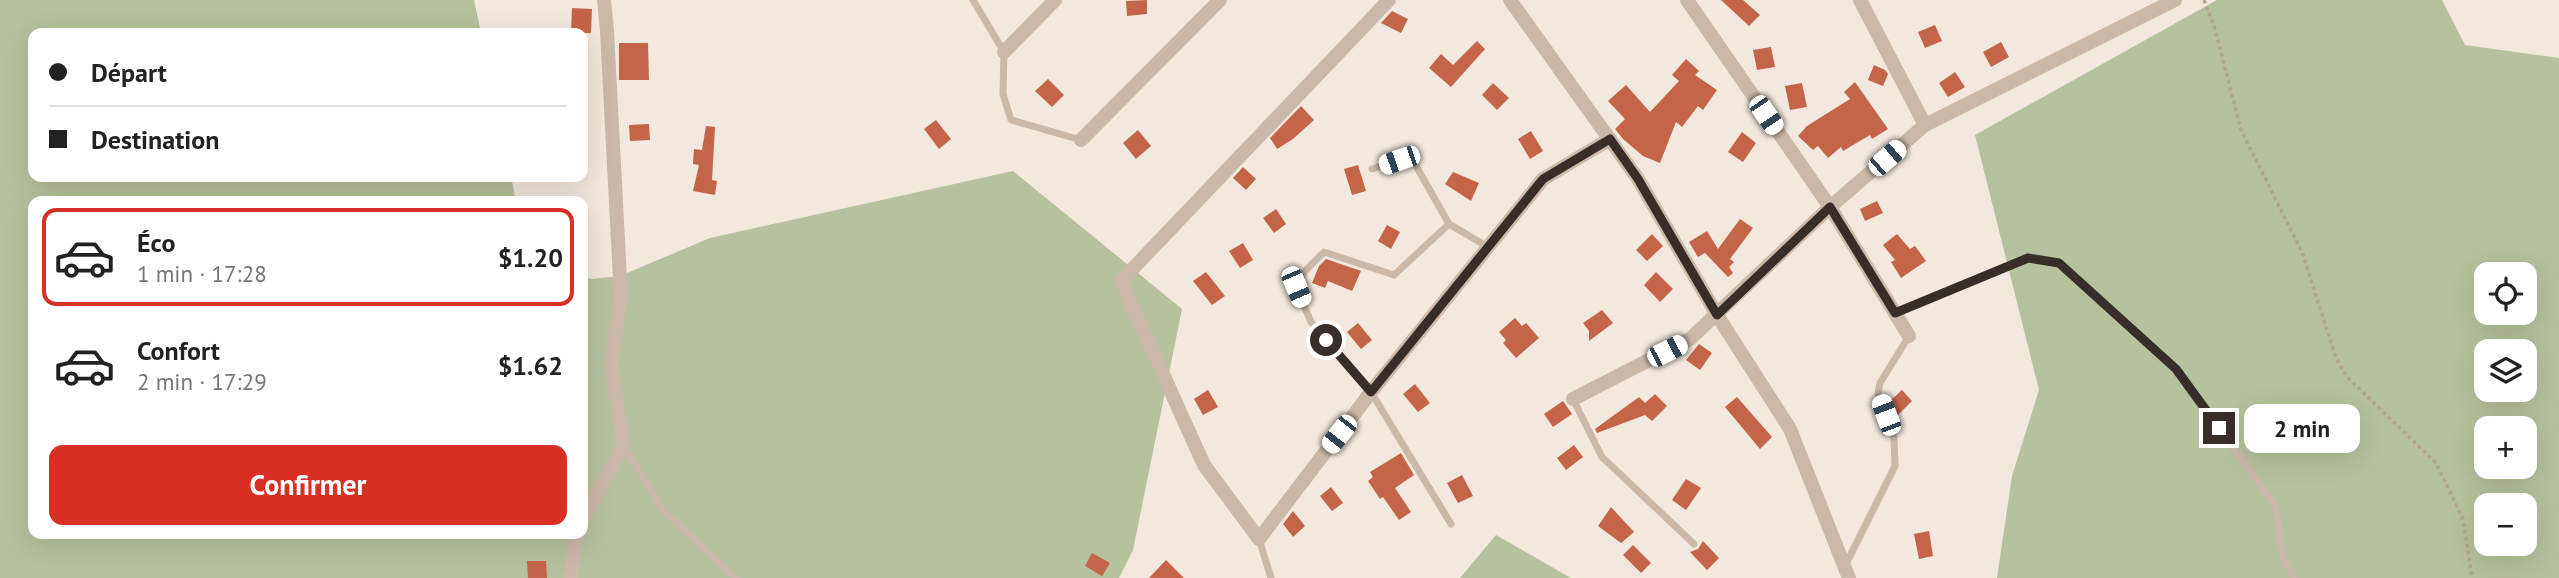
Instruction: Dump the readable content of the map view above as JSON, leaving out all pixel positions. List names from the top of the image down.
{
  "page": {
    "banner": ["Départ", "Destination"],
    "list": [
      {
        "name": "Éco",
        "note": "1 min · 17:28",
        "value": "$1.20"
      },
      {
        "name": "Confort",
        "note": "2 min · 17:29",
        "value": "$1.62"
      }
    ],
    "map_buttons": ["+", "−"],
    "bubble": "2 min",
    "buttons": "Confirmer"
  }
}
